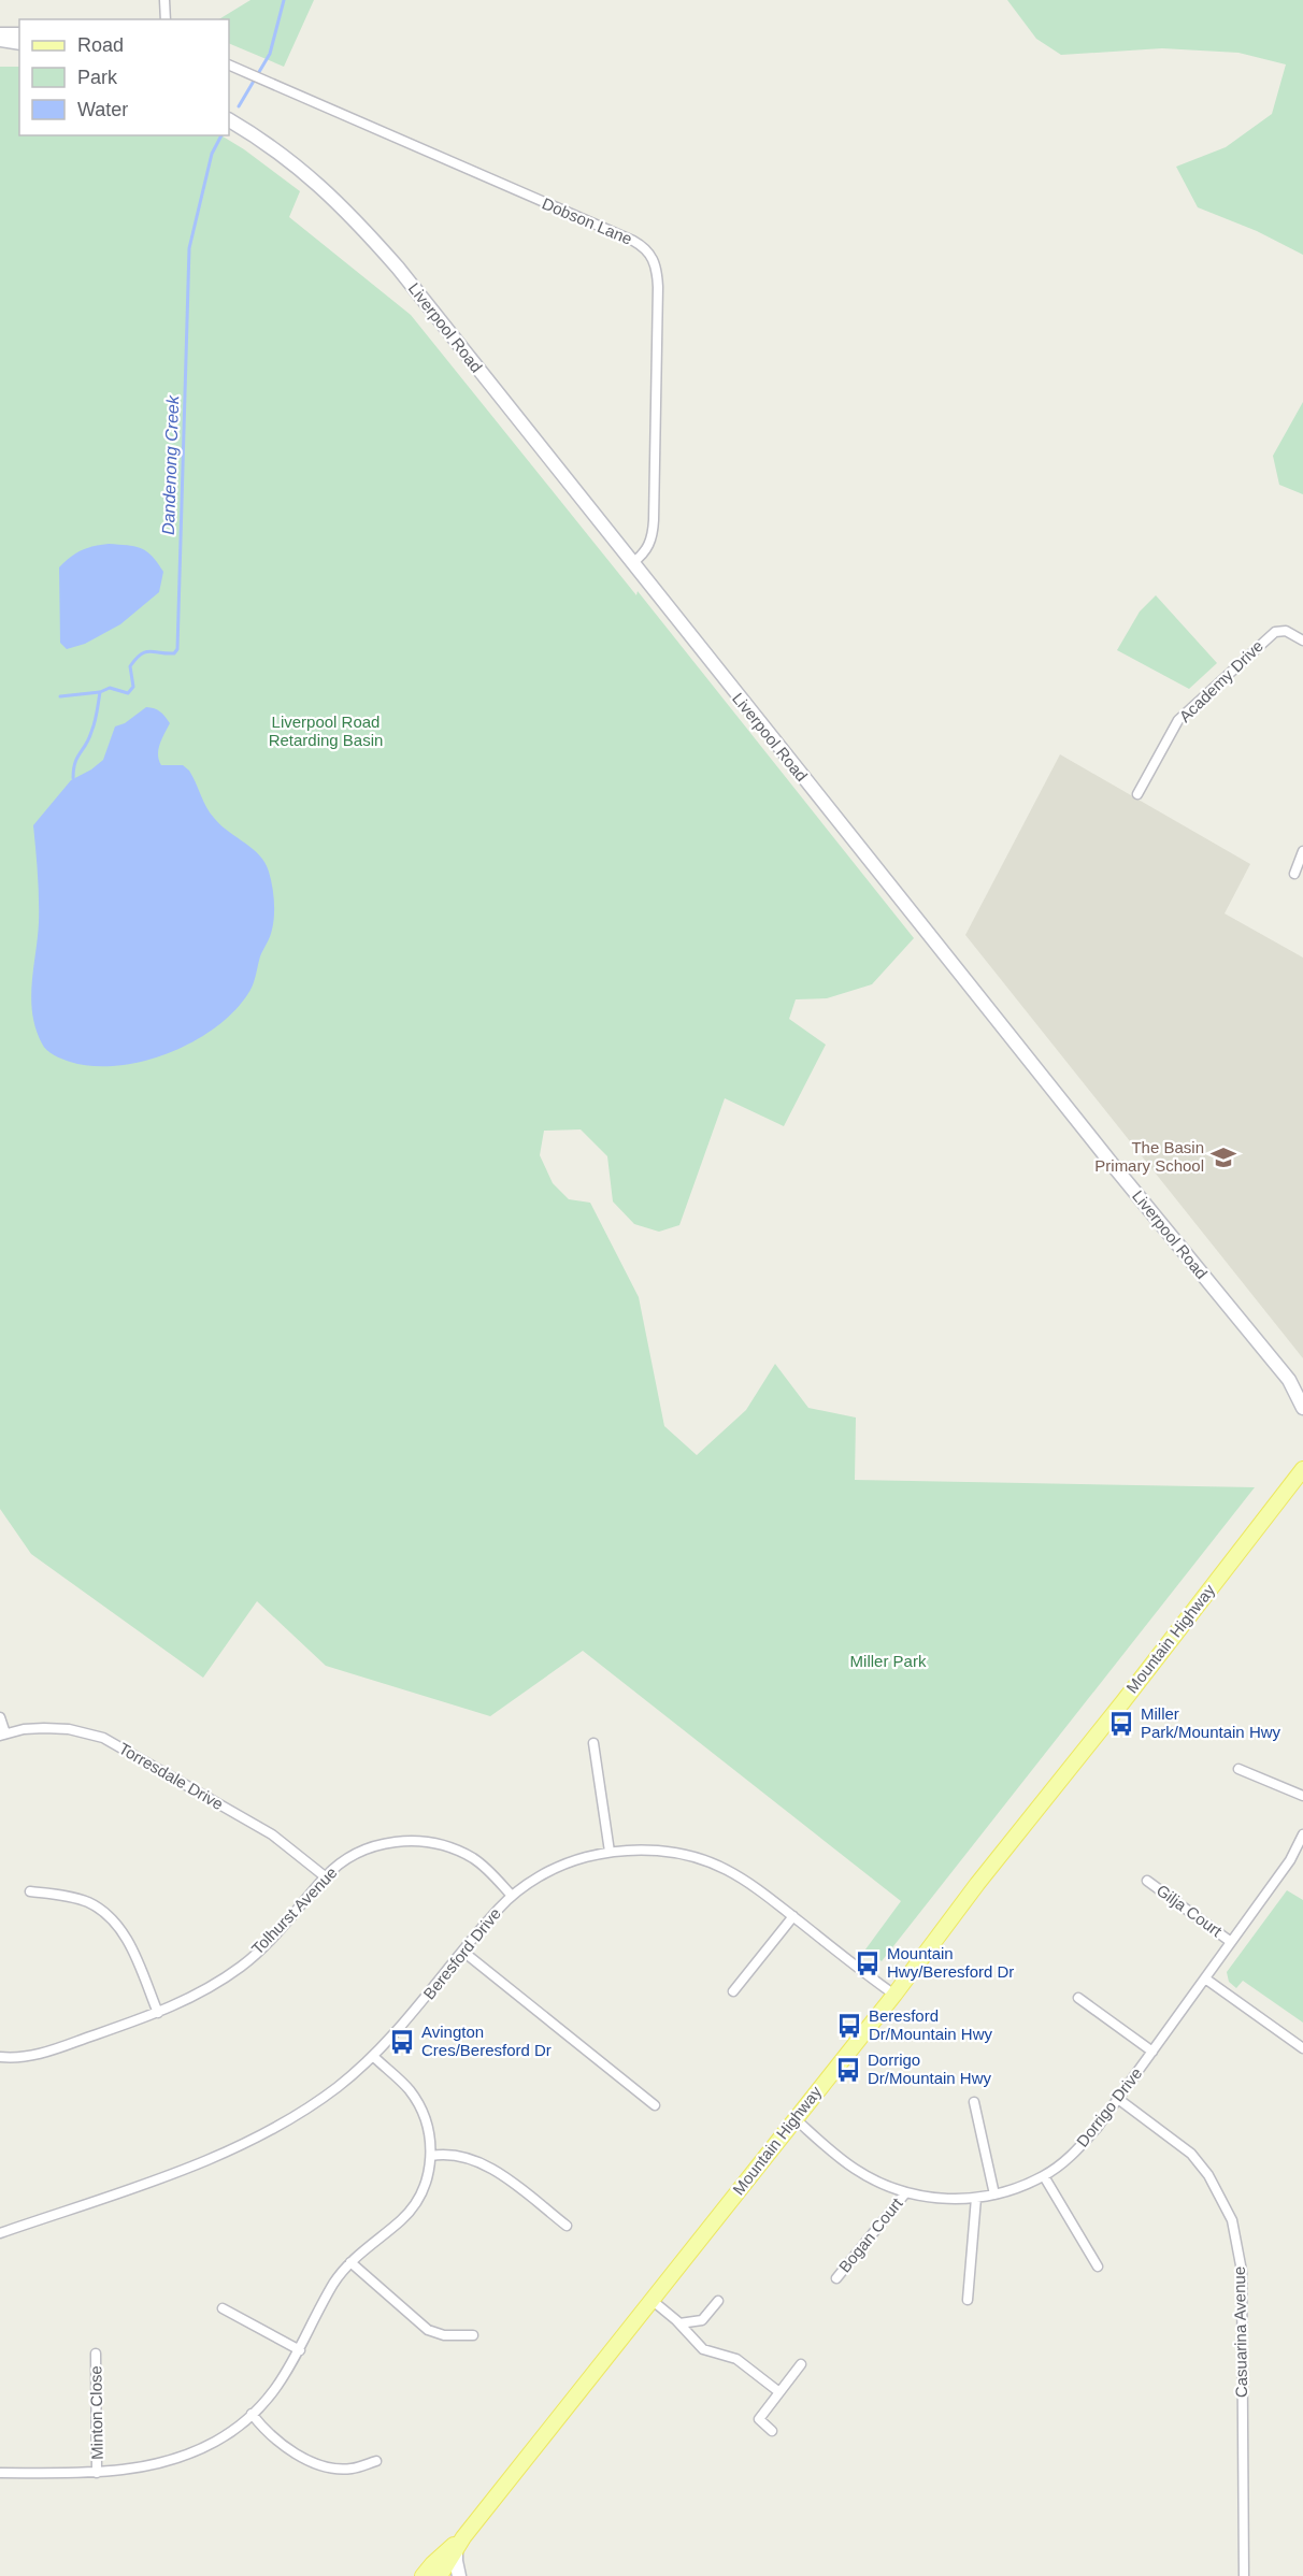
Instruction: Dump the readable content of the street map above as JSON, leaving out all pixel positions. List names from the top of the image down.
{
  "streets": {
    "main road": ["Liverpool Road", "Mountain Highway"],
    "street": [
      "Dobson Lane",
      "Academy Drive",
      "Torresdale Drive",
      "Tolhurst Avenue",
      "Gilja Court",
      "Beresford Drive",
      "Dorrigo Drive",
      "Bogan Court",
      "Casuarina Avenue",
      "Minton Close"
    ]
  },
  "crossings": [
    ["Dobson Lane", "Liverpool Road"],
    ["Mountain Highway", "Beresford Drive"],
    ["Mountain Highway", "Dorrigo Drive"],
    ["Torresdale Drive", "Tolhurst Avenue"],
    ["Tolhurst Avenue", "Beresford Drive"],
    ["Gilja Court", "Dorrigo Drive"],
    ["Dorrigo Drive", "Bogan Court"],
    ["Dorrigo Drive", "Casuarina Avenue"]
  ],
  "water": ["Dandenong Creek"],
  "parks": ["Liverpool Road Retarding Basin", "Miller Park"],
  "places": {
    "school or university": ["The Basin Primary School"],
    "bus stop": [
      "Miller Park/Mountain Hwy",
      "Mountain Hwy/Beresford Dr",
      "Beresford Dr/Mountain Hwy",
      "Avington Cres/Beresford Dr",
      "Dorrigo Dr/Mountain Hwy"
    ]
  },
  "legend": ["Road", "Park", "Water"]
}
